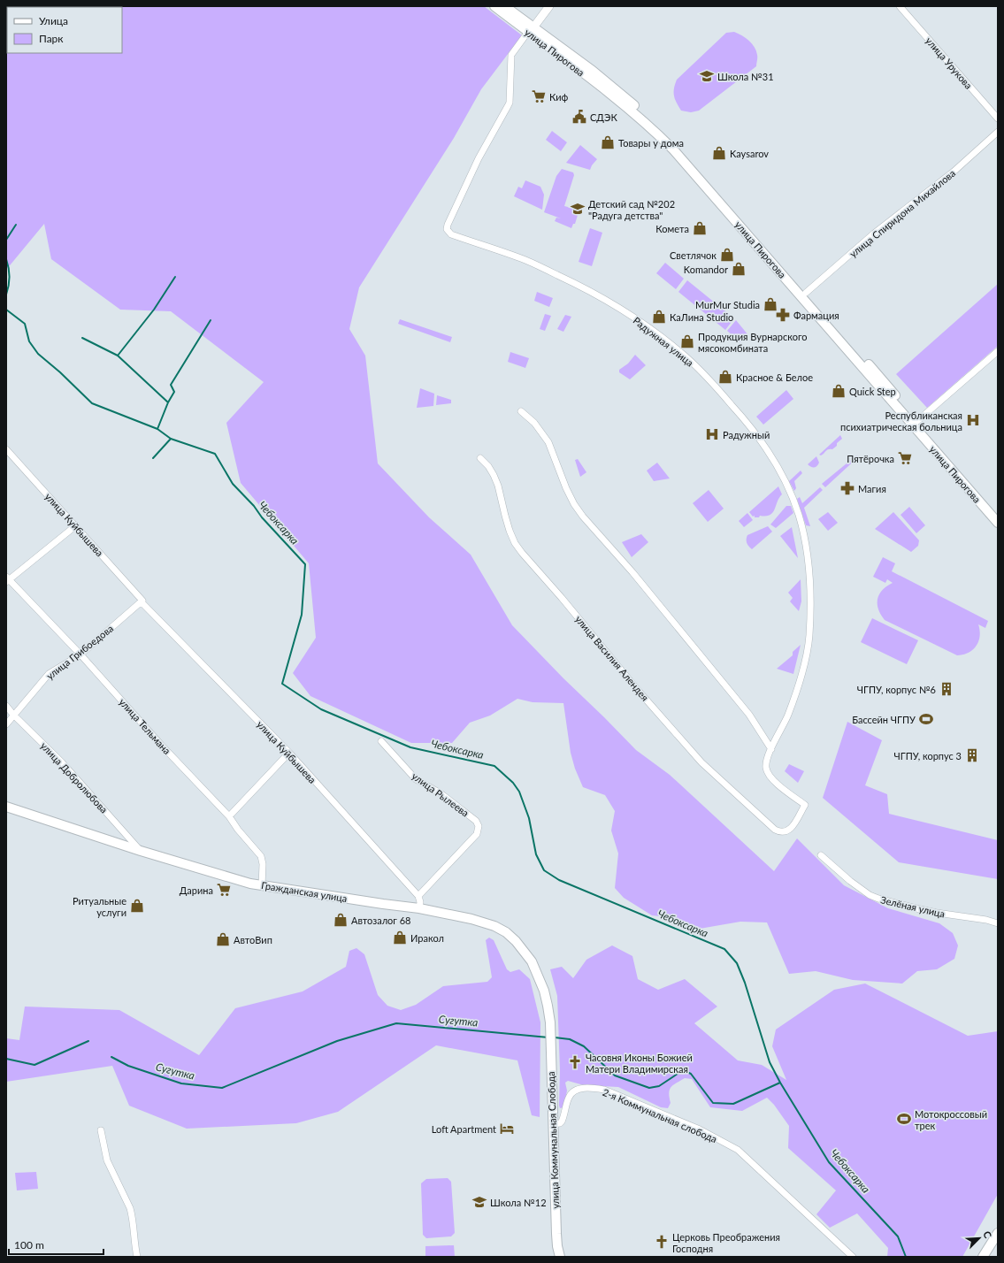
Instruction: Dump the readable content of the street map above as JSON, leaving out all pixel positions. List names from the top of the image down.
{
  "streets": {
    "main road": ["улица Пирогова", "Гражданская улица", "улица Коммунальная Слобода"],
    "street": [
      "улица Урукова",
      "улица Спиридона Михайлова",
      "Радужная улица",
      "улица Куйбышева",
      "улица Грибоедова",
      "улица Василия Алендея",
      "улица Тельмана",
      "улица Добролюбова",
      "улица Рылеева",
      "Зелёная улица",
      "2-я Коммунальная слобода"
    ]
  },
  "crossings": [
    ["улица Пирогова", "улица Спиридона Михайлова"],
    ["улица Пирогова", "Радужная улица"],
    ["Радужная улица", "улица Василия Алендея"],
    ["улица Куйбышева", "улица Грибоедова"],
    ["улица Куйбышева", "улица Рылеева"],
    ["улица Грибоедова", "улица Тельмана"],
    ["улица Грибоедова", "улица Добролюбова"],
    ["улица Тельмана", "Гражданская улица"],
    ["улица Добролюбова", "Гражданская улица"],
    ["Гражданская улица", "улица Коммунальная Слобода"],
    ["2-я Коммунальная слобода", "улица Коммунальная Слобода"]
  ],
  "water": ["Чебоксарка", "Сугутка"],
  "places": {
    "school or university": ["Школа №31", "Детский сад №202 \"Радуга детства\"", "Школа №12"],
    "supermarket": ["Киф", "Пятёрочка", "Дарина"],
    "public building": ["СДЭК"],
    "shop": [
      "Товары у дома",
      "Kaysarov",
      "Комета",
      "Светлячок",
      "Komandor",
      "MurMur Studia",
      "КаЛина Studio",
      "Продукция Вурнарского мясокомбината",
      "Красное & Белое",
      "Quick Step",
      "Ритуальные услуги",
      "Автозалог 68",
      "Иракол",
      "АвтоВип"
    ],
    "pharmacy": ["Фармация", "Магия"],
    "hospital": ["Республиканская психиатрическая больница", "Радужный"],
    "building": ["ЧГПУ, корпус №6", "ЧГПУ, корпус 3"],
    "sports": ["Бассейн ЧГПУ", "Мотокроссовый трек"],
    "church": ["Часовня Иконы Божией Матери Владимирская", "Церковь Преображения Господня"],
    "hotel": ["Loft Apartment"]
  },
  "legend": ["Улица", "Парк"],
  "scale_bar": "100 m",
  "north": "top right"
}
